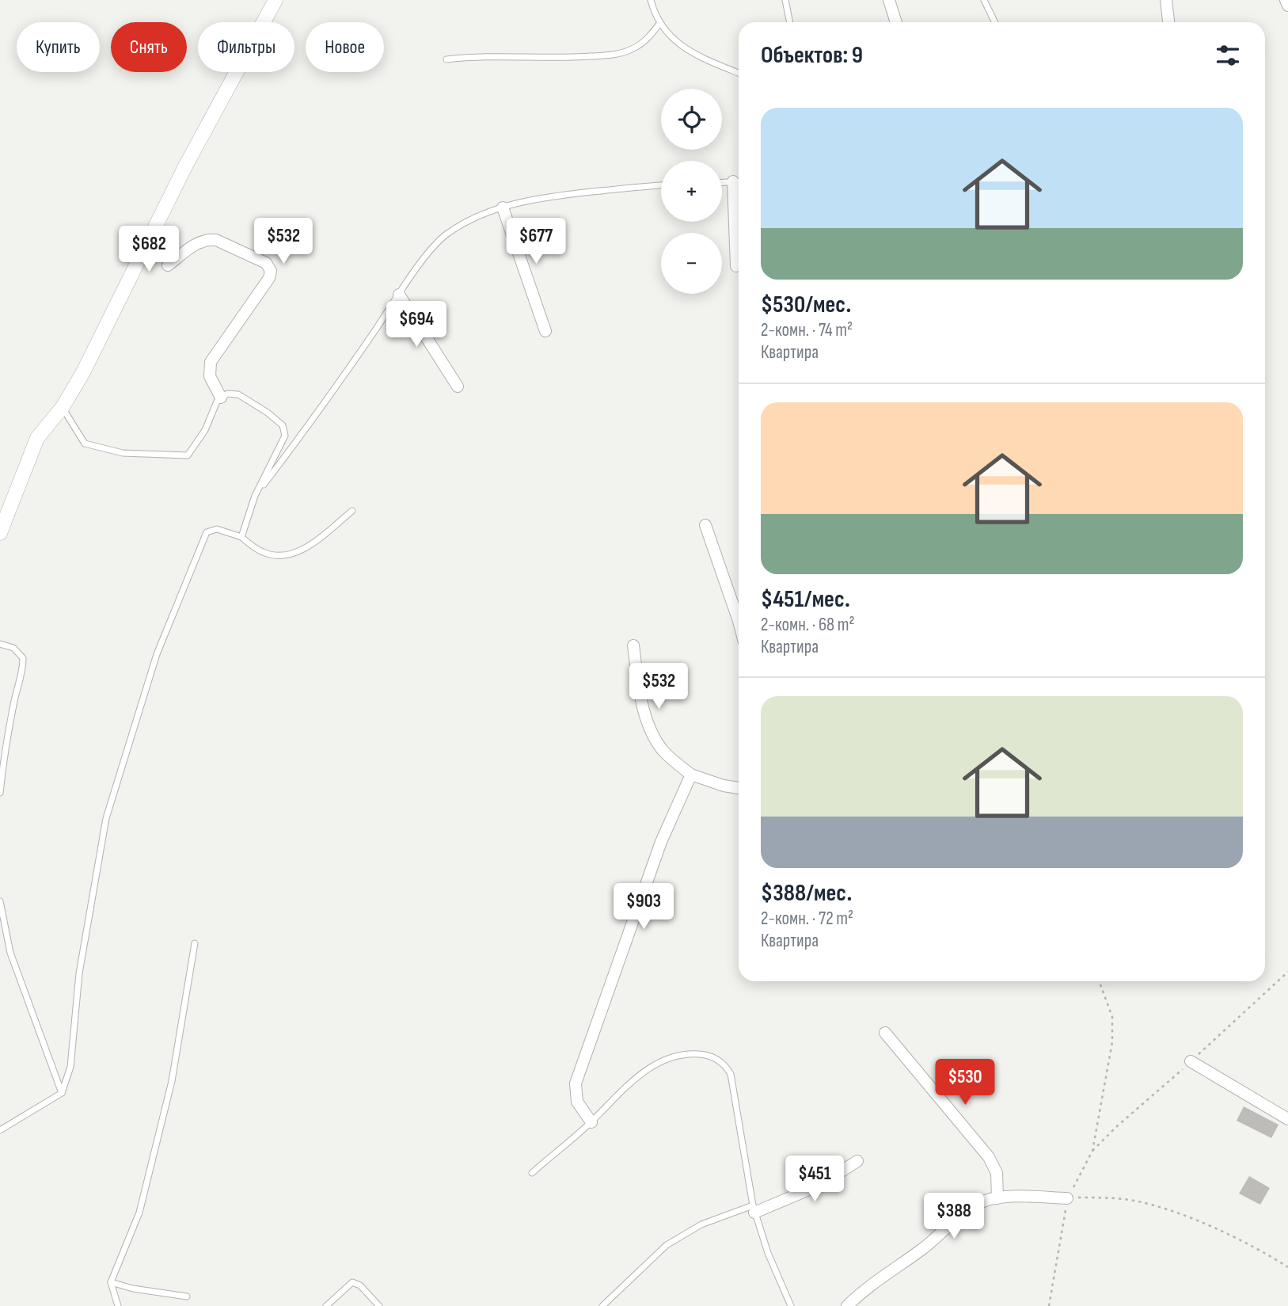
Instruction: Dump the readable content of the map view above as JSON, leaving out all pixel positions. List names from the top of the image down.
{
  "page": {
    "chip": [
      "Купить",
      "Снять",
      "Фильтры",
      "Новое"
    ],
    "heading": "Объектов: 9",
    "map_buttons": ["+", "−"],
    "list": [
      {
        "name": "$530/мес.",
        "note": "2-комн. · 74 m² · Квартира"
      },
      {
        "name": "$451/мес.",
        "note": "2-комн. · 68 m² · Квартира"
      },
      {
        "name": "$388/мес.",
        "note": "2-комн. · 72 m² · Квартира"
      }
    ],
    "price": [
      "$532",
      "$677",
      "$682",
      "$694",
      "$532",
      "$903",
      "$530",
      "$451",
      "$388"
    ]
  }
}
